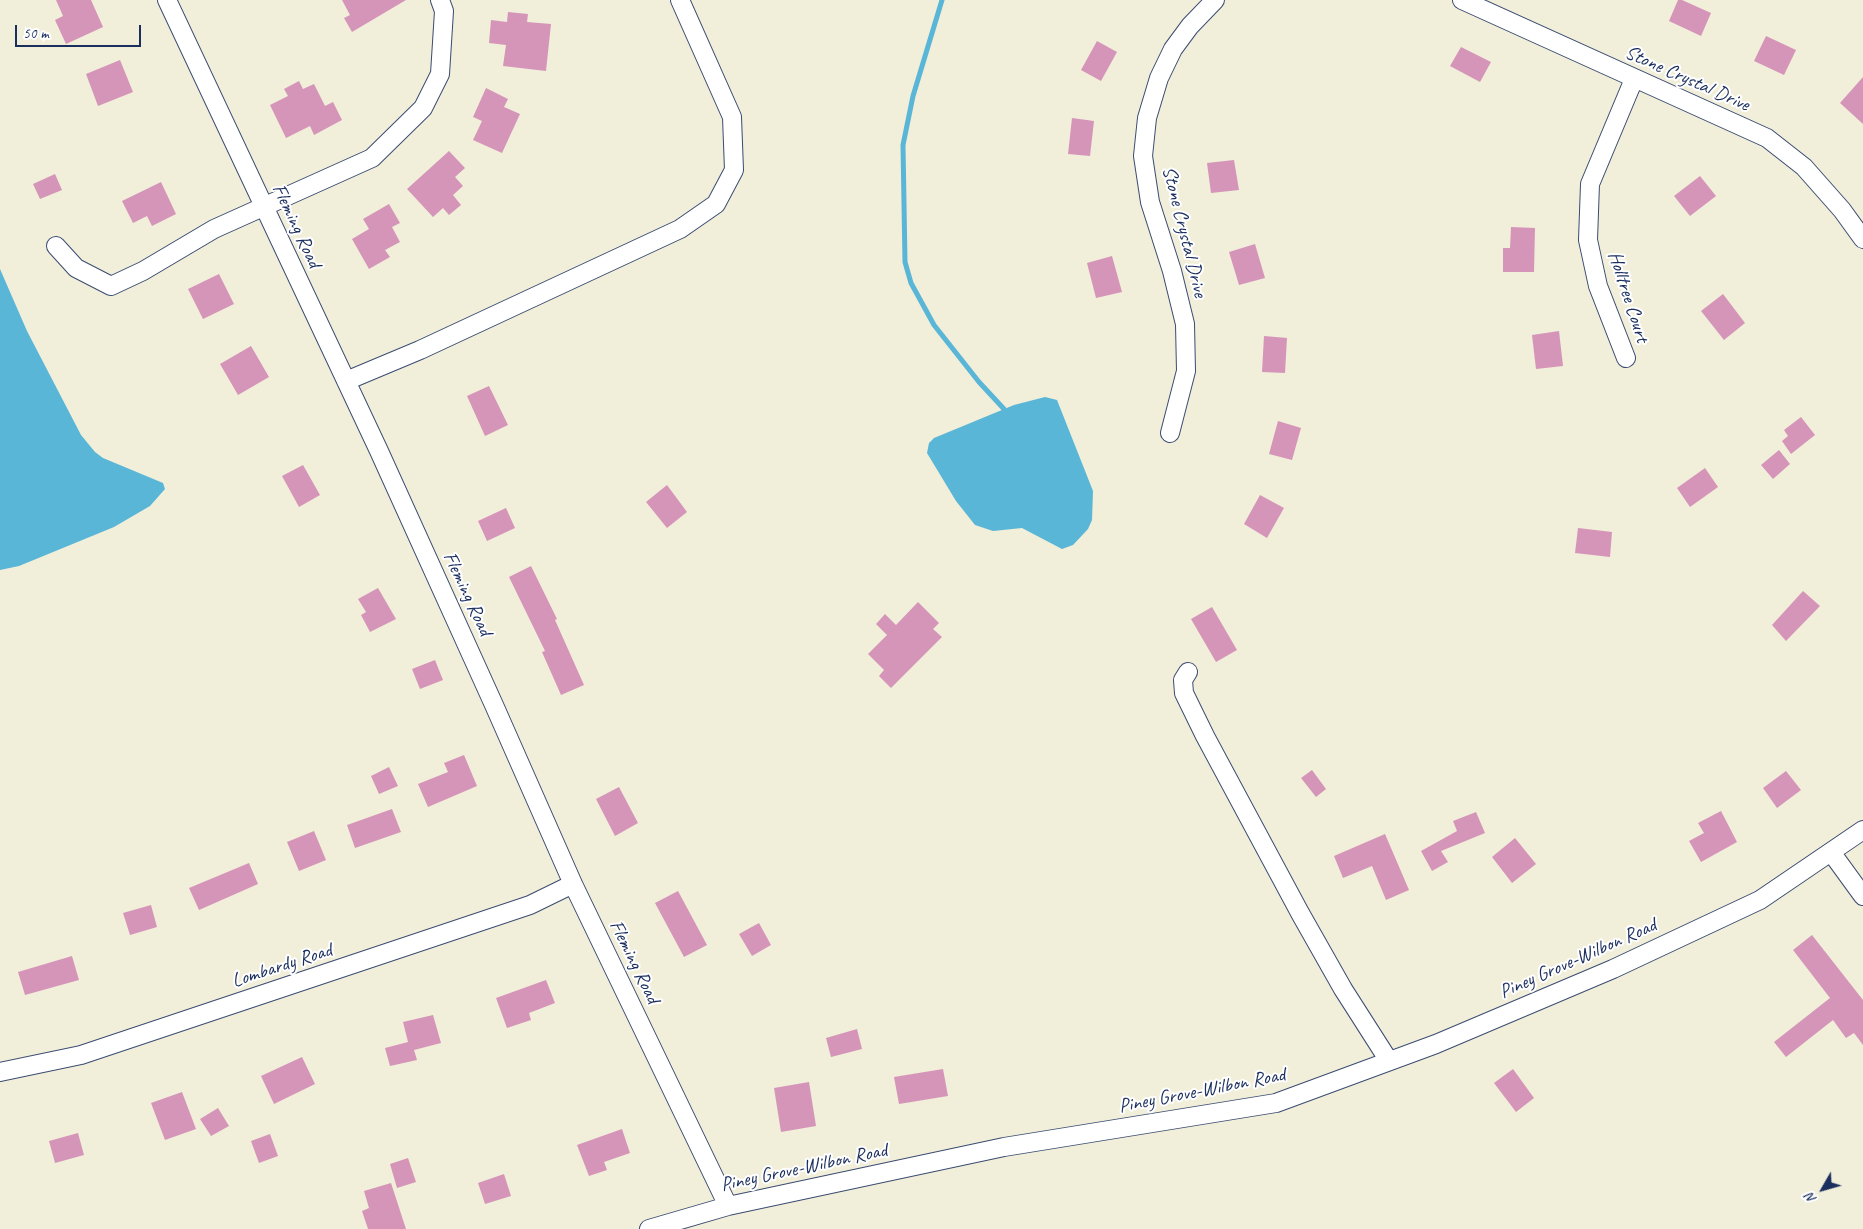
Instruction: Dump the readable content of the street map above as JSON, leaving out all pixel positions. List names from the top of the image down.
{
  "streets": {
    "street": [
      "Stone Crystal Drive",
      "Fleming Road",
      "Holltree Court",
      "Piney Grove-Wilbon Road",
      "Lombardy Road"
    ]
  },
  "crossings": [
    ["Stone Crystal Drive", "Holltree Court"],
    ["Fleming Road", "Piney Grove-Wilbon Road"],
    ["Fleming Road", "Lombardy Road"]
  ],
  "scale_bar": "50 m",
  "north": "bottom left"
}
